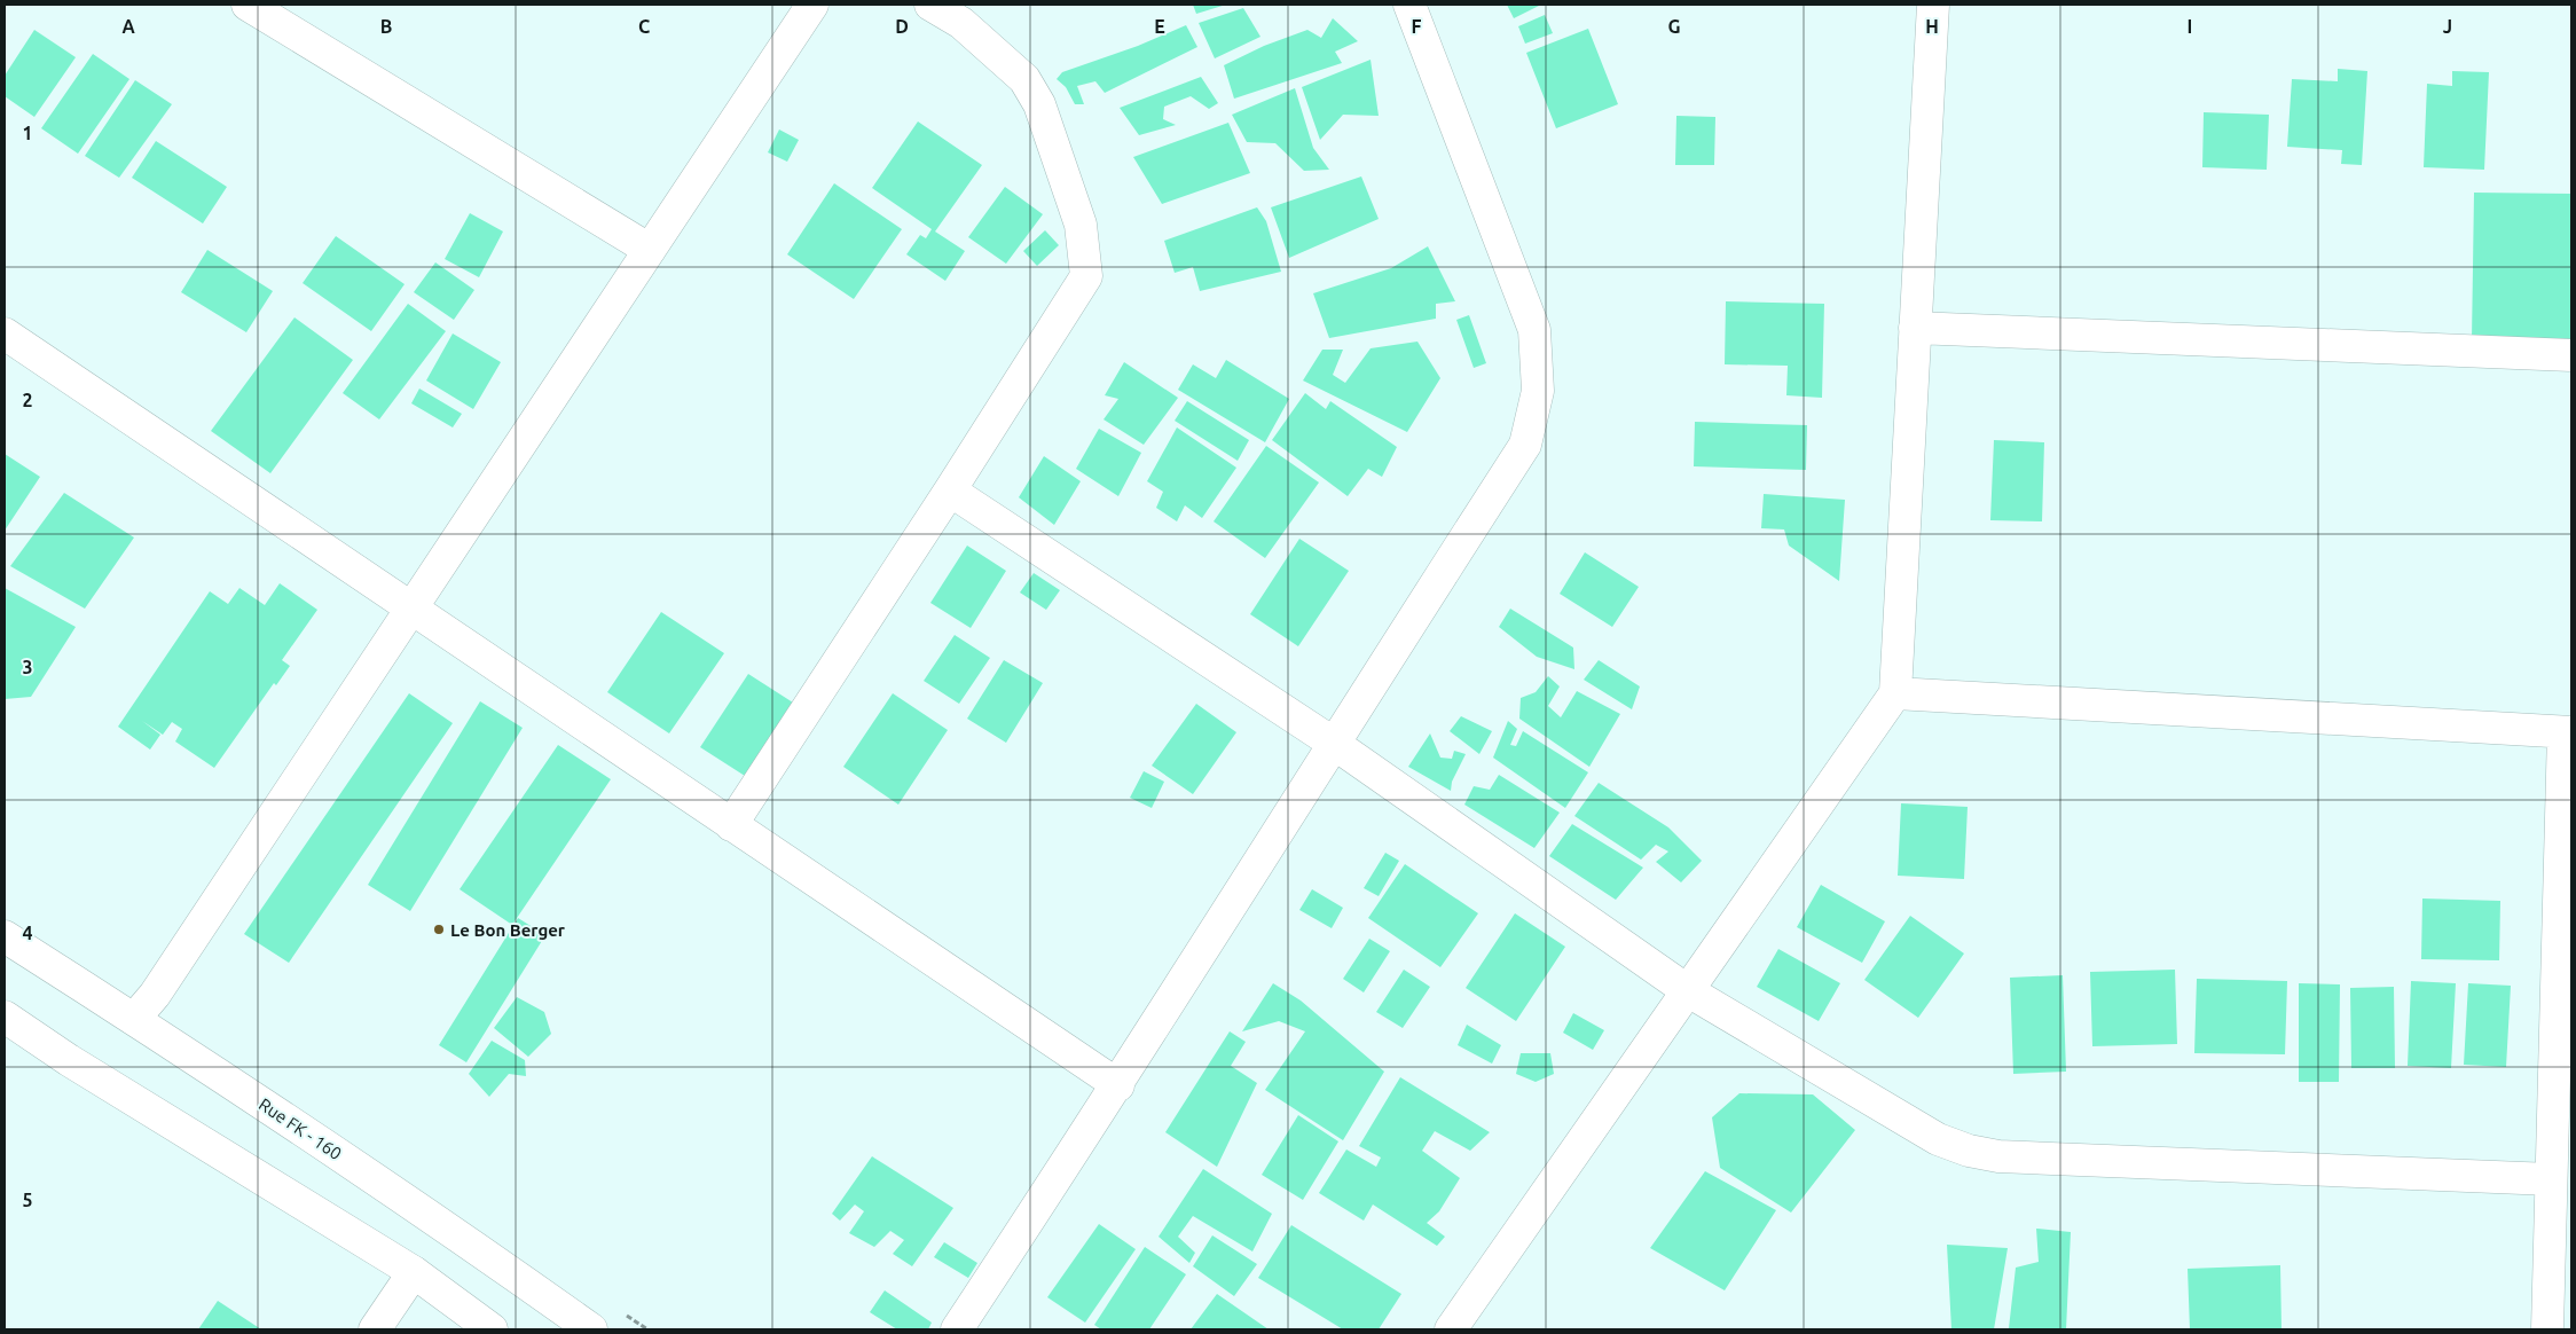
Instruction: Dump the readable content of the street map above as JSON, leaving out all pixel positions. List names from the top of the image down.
{
  "streets": {
    "street": ["Rue FK - 160"]
  },
  "places": ["Le Bon Berger"],
  "grid": {
    "columns": [
      "A",
      "B",
      "C",
      "D",
      "E",
      "F",
      "G",
      "H",
      "I",
      "J"
    ],
    "rows": [
      "1",
      "2",
      "3",
      "4",
      "5"
    ]
  }
}
